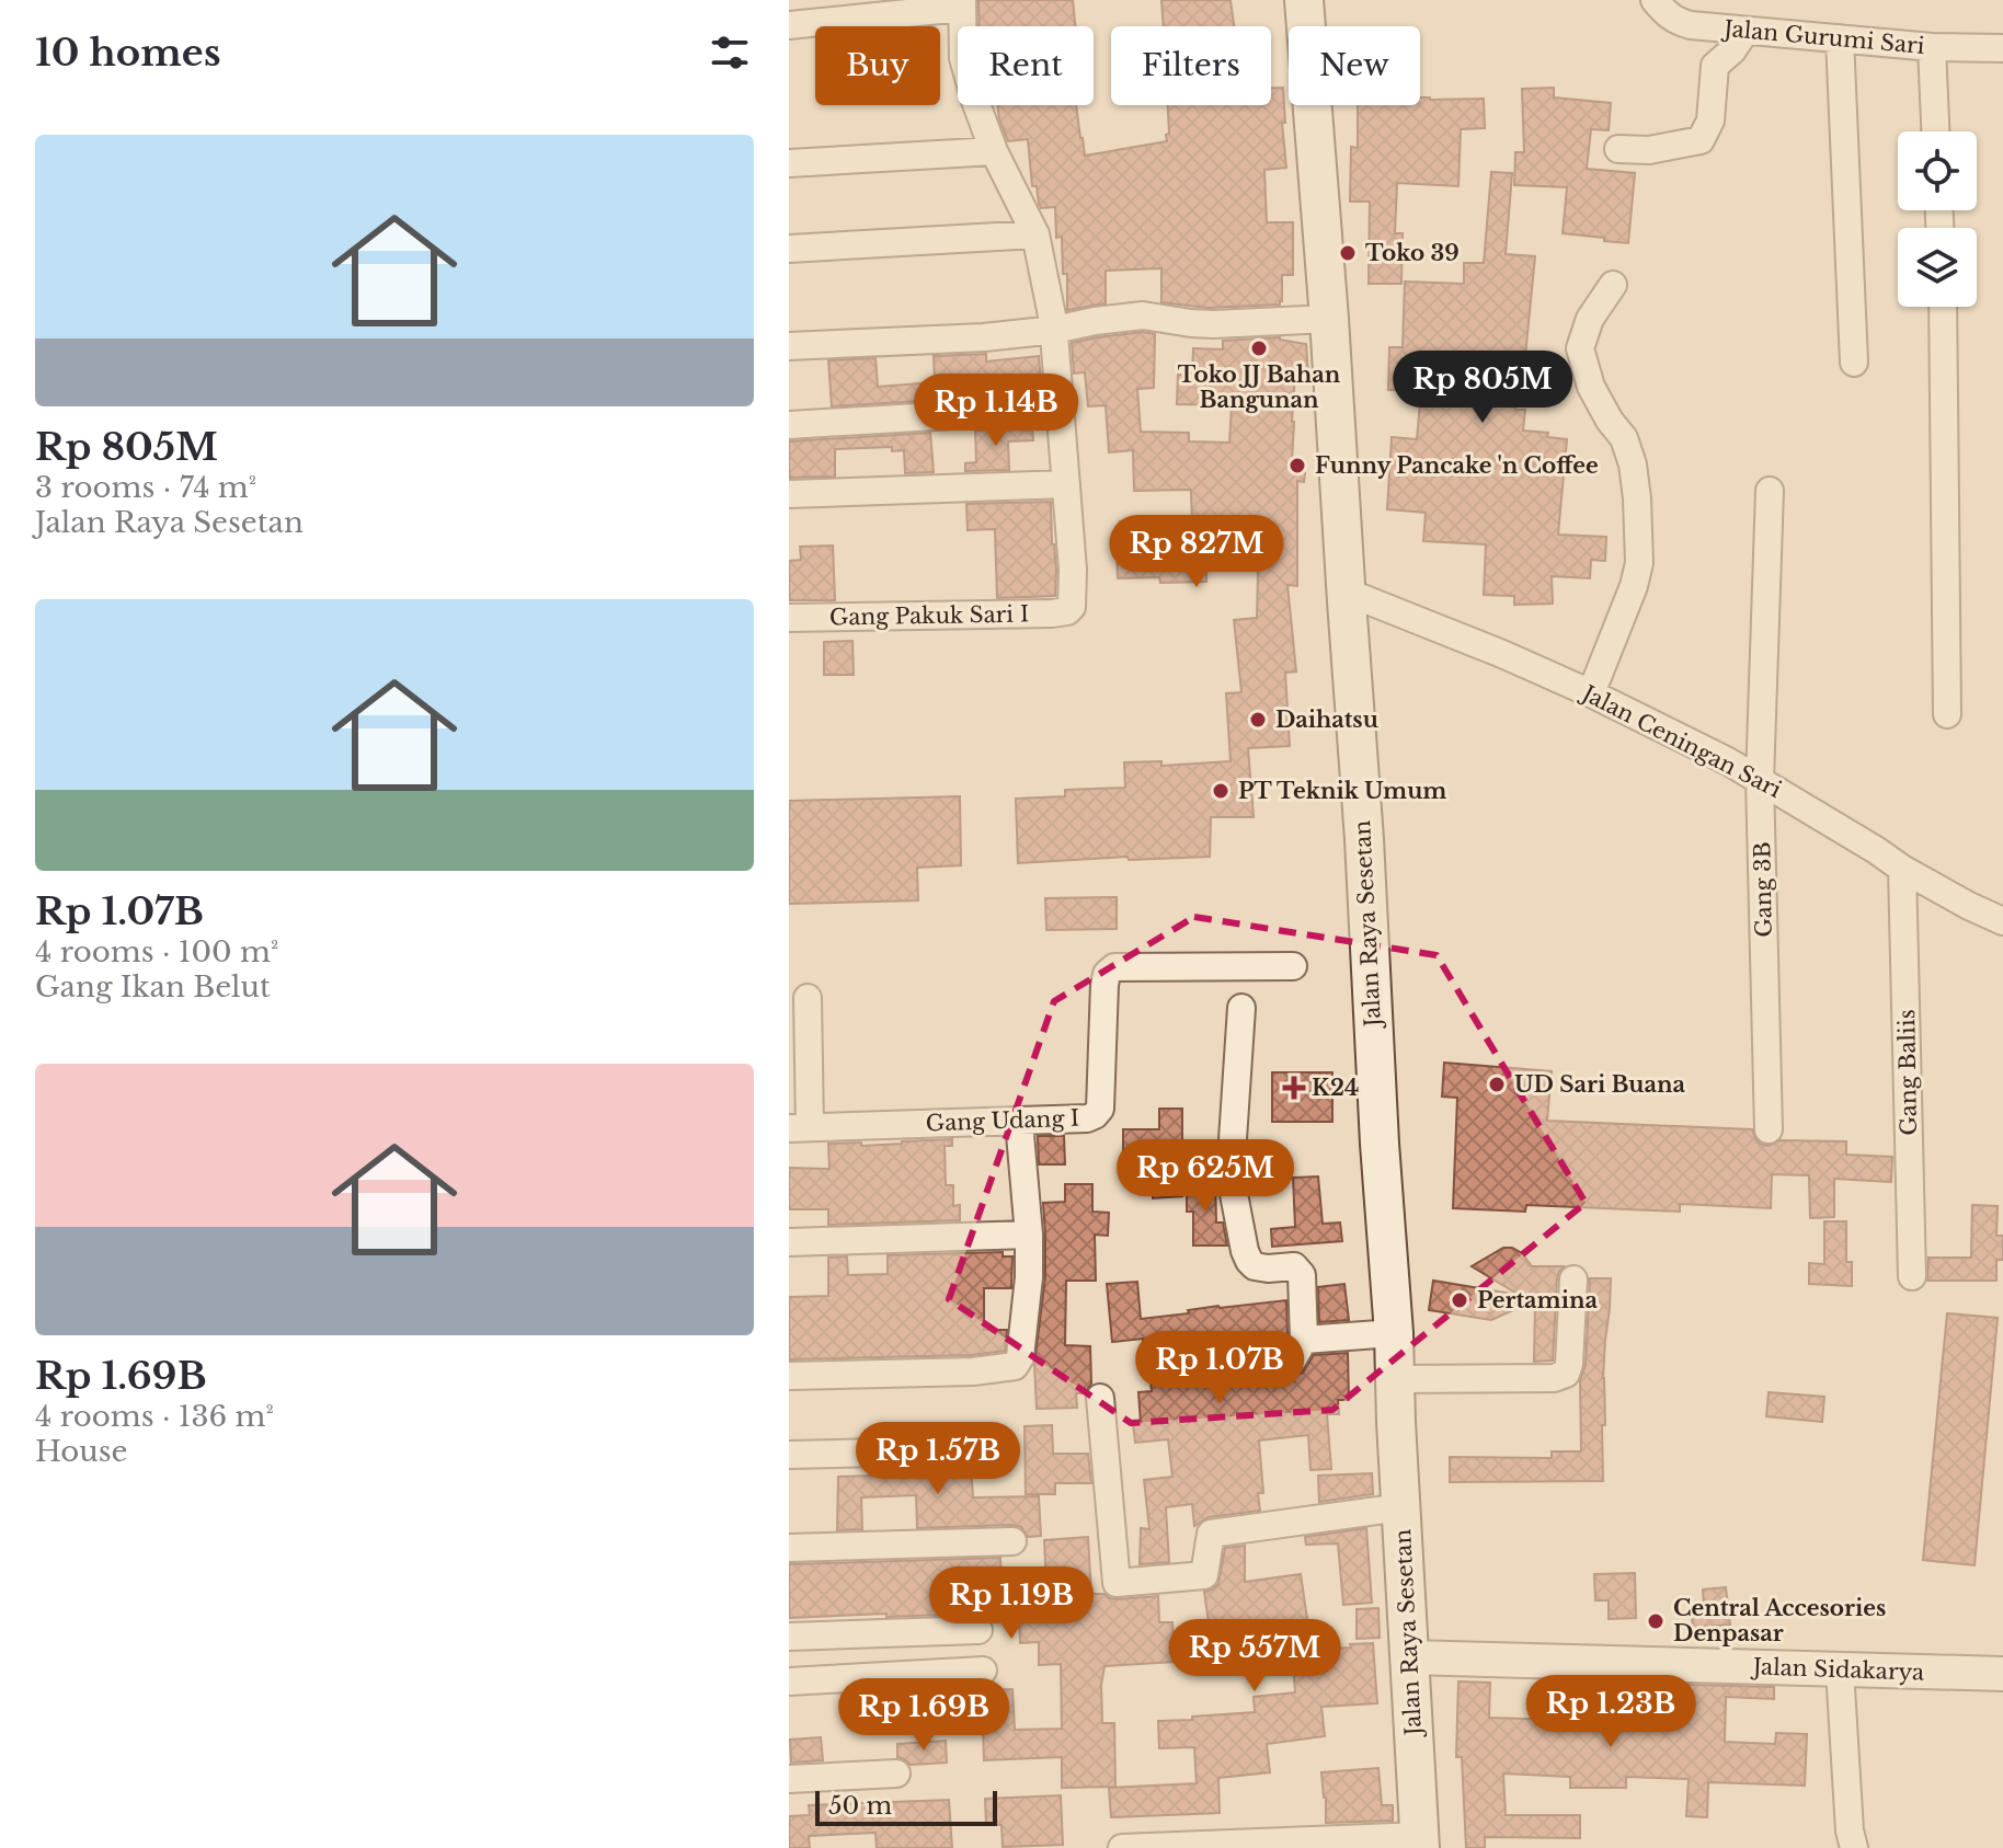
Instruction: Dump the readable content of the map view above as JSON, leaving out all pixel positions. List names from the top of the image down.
{
  "streets": {
    "main road": ["Jalan Raya Sesetan"],
    "street": [
      "Jalan Gurumi Sari",
      "Gang Pakuk Sari I",
      "Jalan Ceningan Sari",
      "Gang 3B",
      "Gang Baliis",
      "Gang Udang I",
      "Jalan Sidakarya"
    ]
  },
  "crossings": [
    ["Jalan Ceningan Sari", "Gang 3B"],
    ["Jalan Ceningan Sari", "Jalan Raya Sesetan"],
    ["Jalan Ceningan Sari", "Gang Baliis"],
    ["Jalan Raya Sesetan", "Jalan Sidakarya"]
  ],
  "places": {
    "other": [
      "Toko 39",
      "Toko JJ Bahan Bangunan",
      "Funny Pancake 'n Coffee",
      "Daihatsu",
      "PT Teknik Umum",
      "UD Sari Buana",
      "Pertamina",
      "Central Accesories Denpasar"
    ],
    "health": ["K24"]
  },
  "scale_bar": "50 m",
  "page": {
    "heading": "10 homes",
    "chip": [
      "Buy",
      "Rent",
      "Filters",
      "New"
    ],
    "list": [
      {
        "name": "Rp 805M",
        "note": "3 rooms · 74 m² · Jalan Raya Sesetan"
      },
      {
        "name": "Rp 1.07B",
        "note": "4 rooms · 100 m² · Gang Ikan Belut"
      },
      {
        "name": "Rp 1.69B",
        "note": "4 rooms · 136 m² · House"
      }
    ],
    "price": [
      "Rp 805M",
      "Rp 1.14B",
      "Rp 827M",
      "Rp 625M",
      "Rp 1.07B",
      "Rp 1.57B",
      "Rp 1.19B",
      "Rp 557M",
      "Rp 1.23B",
      "Rp 1.69B"
    ],
    "scale": "50 m"
  }
}
